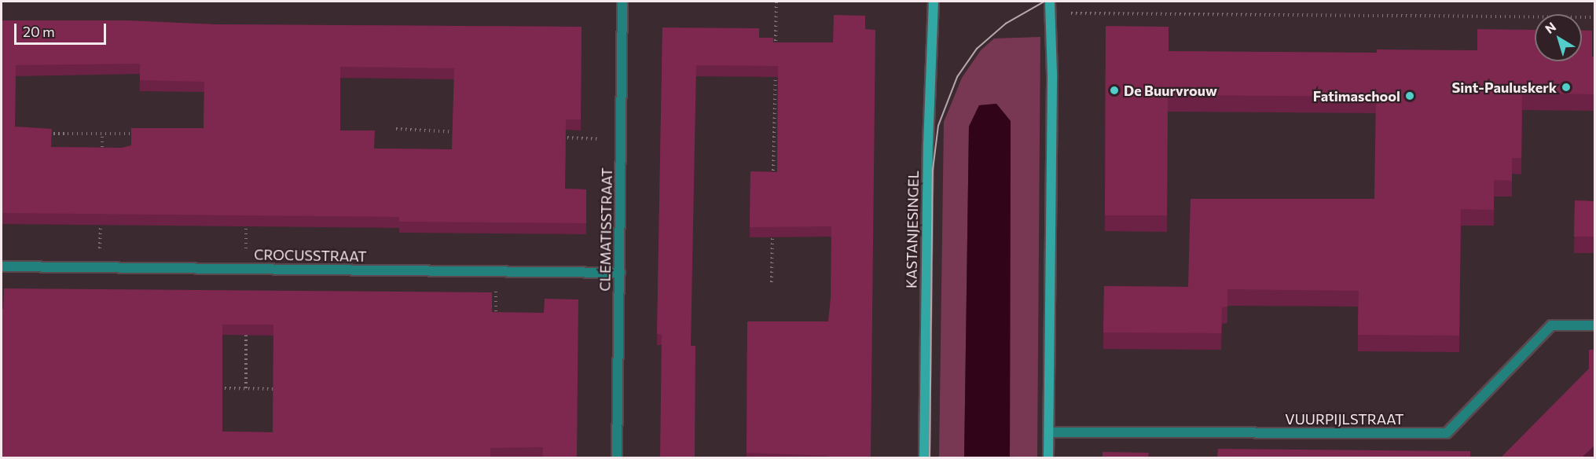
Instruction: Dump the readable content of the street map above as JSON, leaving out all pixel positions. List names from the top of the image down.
{
  "streets": {
    "street": [
      "CLEMATISSTRAAT",
      "KASTANJESINGEL",
      "CROCUSSTRAAT",
      "VUURPIJLSTRAAT"
    ]
  },
  "crossings": [
    ["CLEMATISSTRAAT", "CROCUSSTRAAT"]
  ],
  "places": ["Sint-Pauluskerk", "De Buurvrouw", "Fatimaschool"],
  "scale_bar": "20 m",
  "north": "top left"
}
